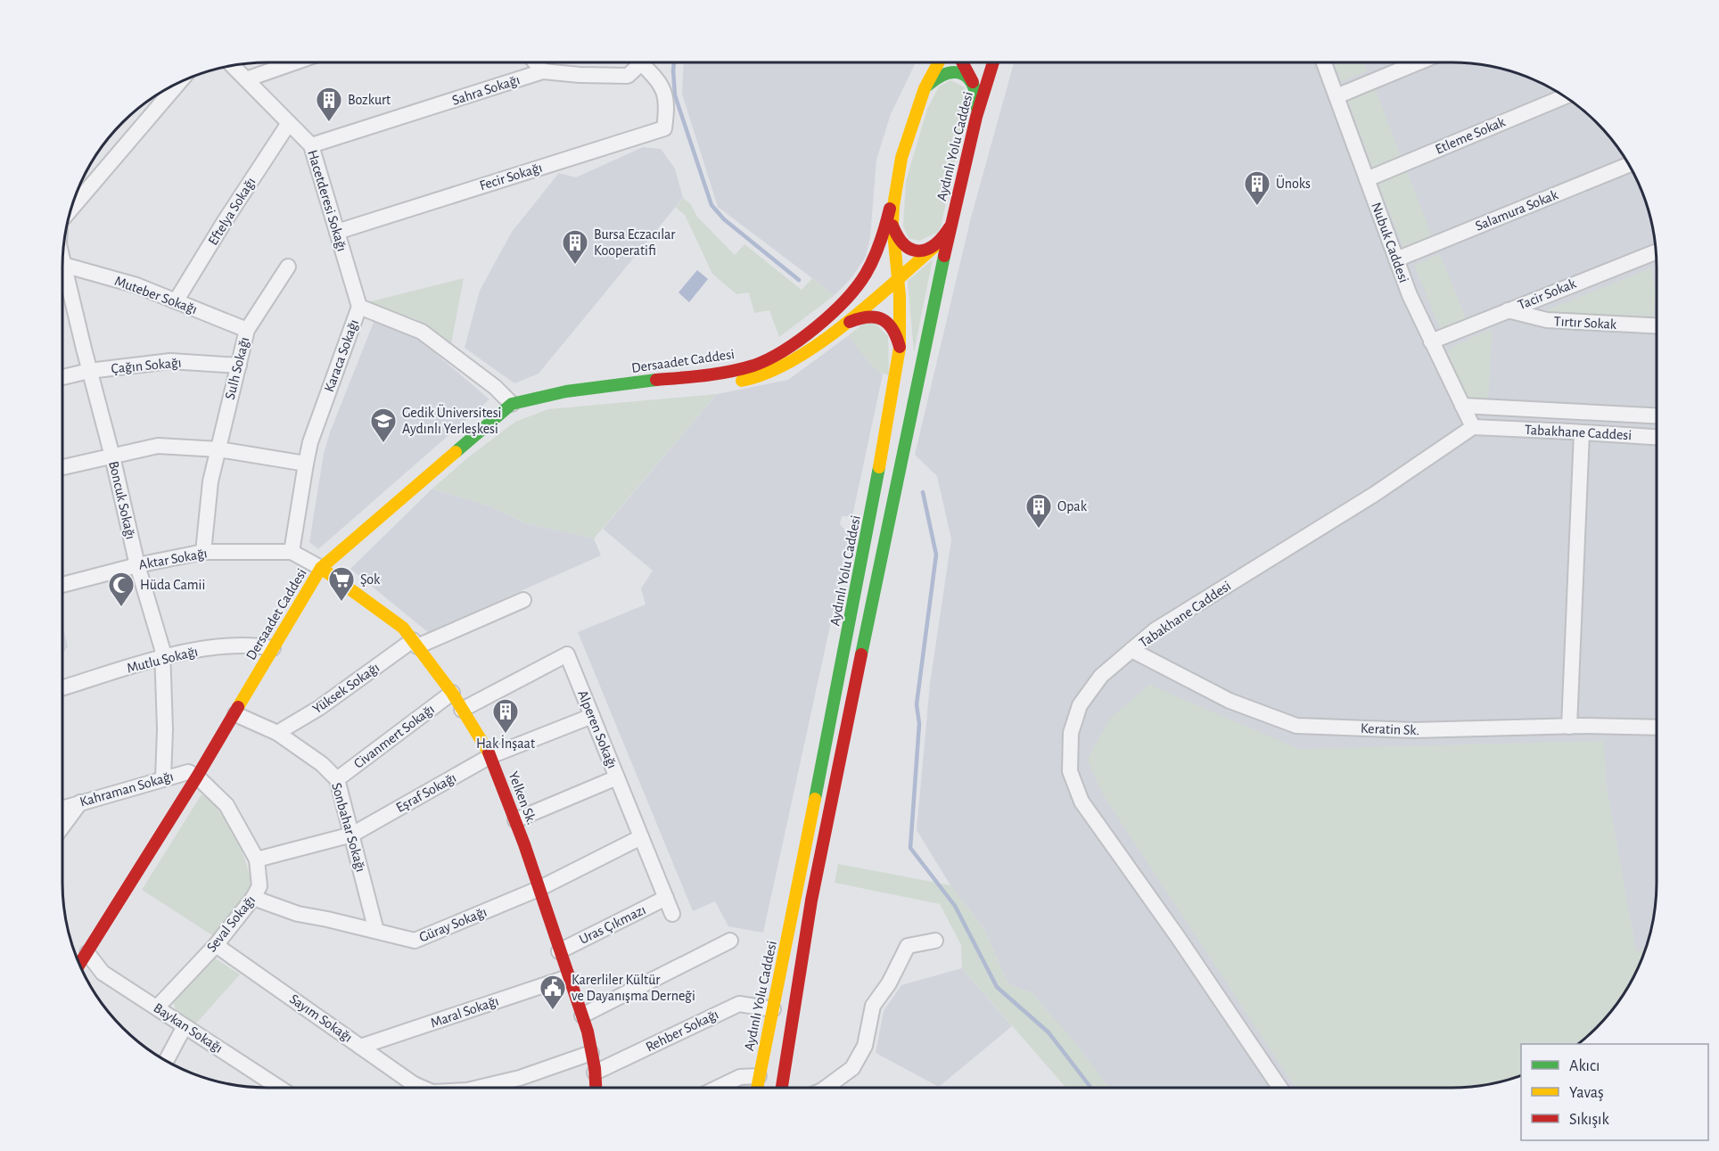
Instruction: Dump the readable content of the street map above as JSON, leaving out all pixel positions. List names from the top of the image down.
{
  "streets": {
    "main road": ["Aydınlı Yolu Caddesi", "Dersaadet Caddesi", "Yelken Sk."],
    "street": [
      "Sahra Sokağı",
      "Etleme Sokak",
      "Fecir Sokağı",
      "Hacetderesi Sokağı",
      "Salamura Sokak",
      "Eftelya Sokağı",
      "Nubuk Caddesi",
      "Tacir Sokak",
      "Muteber Sokağı",
      "Tırtır Sokak",
      "Karaca Sokağı",
      "Çağın Sokağı",
      "Sulh Sokağı",
      "Tabakhane Caddesi",
      "Boncuk Sokağı",
      "Aktar Sokağı",
      "Mutlu Sokağı",
      "Yüksek Sokağı",
      "Alperen Sokağı",
      "Keratin Sk.",
      "Civanmert Sokağı",
      "Kahraman Sokağı",
      "Eşraf Sokağı",
      "Sonbahar Sokağı",
      "Seval Sokağı",
      "Güray Sokağı",
      "Uras Çıkmazı",
      "Maral Sokağı",
      "Sayım Sokağı",
      "Baykan Sokağı",
      "Rehber Sokağı"
    ]
  },
  "crossings": [
    ["Sahra Sokağı", "Fecir Sokağı"],
    ["Sahra Sokağı", "Hacetderesi Sokağı"],
    ["Etleme Sokak", "Nubuk Caddesi"],
    ["Aydınlı Yolu Caddesi", "Dersaadet Caddesi"],
    ["Aydınlı Yolu Caddesi", "Rehber Sokağı"],
    ["Fecir Sokağı", "Hacetderesi Sokağı"],
    ["Hacetderesi Sokağı", "Eftelya Sokağı"],
    ["Hacetderesi Sokağı", "Karaca Sokağı"],
    ["Salamura Sokak", "Nubuk Caddesi"],
    ["Eftelya Sokağı", "Muteber Sokağı"],
    ["Nubuk Caddesi", "Tacir Sokak"],
    ["Nubuk Caddesi", "Tabakhane Caddesi"],
    ["Tacir Sokak", "Tırtır Sokak"],
    ["Muteber Sokağı", "Sulh Sokağı"],
    ["Muteber Sokağı", "Boncuk Sokağı"],
    ["Karaca Sokağı", "Dersaadet Caddesi"],
    ["Karaca Sokağı", "Aktar Sokağı"],
    ["Dersaadet Caddesi", "Aktar Sokağı"],
    ["Dersaadet Caddesi", "Mutlu Sokağı"],
    ["Dersaadet Caddesi", "Kahraman Sokağı"],
    ["Dersaadet Caddesi", "Yelken Sk."],
    ["Dersaadet Caddesi", "Sonbahar Sokağı"],
    ["Dersaadet Caddesi", "Seval Sokağı"],
    ["Dersaadet Caddesi", "Baykan Sokağı"],
    ["Çağın Sokağı", "Sulh Sokağı"],
    ["Çağın Sokağı", "Boncuk Sokağı"],
    ["Sulh Sokağı", "Aktar Sokağı"],
    ["Tabakhane Caddesi", "Keratin Sk."],
    ["Boncuk Sokağı", "Aktar Sokağı"],
    ["Boncuk Sokağı", "Mutlu Sokağı"],
    ["Boncuk Sokağı", "Kahraman Sokağı"],
    ["Aktar Sokağı", "Yelken Sk."],
    ["Yüksek Sokağı", "Yelken Sk."],
    ["Yüksek Sokağı", "Sonbahar Sokağı"],
    ["Alperen Sokağı", "Eşraf Sokağı"],
    ["Alperen Sokağı", "Yelken Sk."],
    ["Alperen Sokağı", "Güray Sokağı"],
    ["Alperen Sokağı", "Uras Çıkmazı"],
    ["Civanmert Sokağı", "Yelken Sk."],
    ["Civanmert Sokağı", "Sonbahar Sokağı"],
    ["Kahraman Sokağı", "Seval Sokağı"],
    ["Eşraf Sokağı", "Yelken Sk."],
    ["Eşraf Sokağı", "Sonbahar Sokağı"],
    ["Eşraf Sokağı", "Seval Sokağı"],
    ["Yelken Sk.", "Güray Sokağı"],
    ["Yelken Sk.", "Uras Çıkmazı"],
    ["Yelken Sk.", "Maral Sokağı"],
    ["Yelken Sk.", "Sayım Sokağı"],
    ["Yelken Sk.", "Rehber Sokağı"],
    ["Sonbahar Sokağı", "Güray Sokağı"],
    ["Seval Sokağı", "Güray Sokağı"],
    ["Seval Sokağı", "Sayım Sokağı"],
    ["Seval Sokağı", "Baykan Sokağı"],
    ["Maral Sokağı", "Sayım Sokağı"]
  ],
  "places": {
    "building": [
      "Bozkurt",
      "Ünoks",
      "Bursa Eczacılar Kooperatifi",
      "Opak",
      "Hak İnşaat"
    ],
    "school or university": ["Gedik Üniversitesi Aydınlı Yerleşkesi"],
    "supermarket": ["Şok"],
    "mosque": ["Hüda Camii"],
    "public building": ["Karerliler Kültür ve Dayanışma Derneği"]
  },
  "legend": ["Akıcı", "Yavaş", "Sıkışık"]
}
